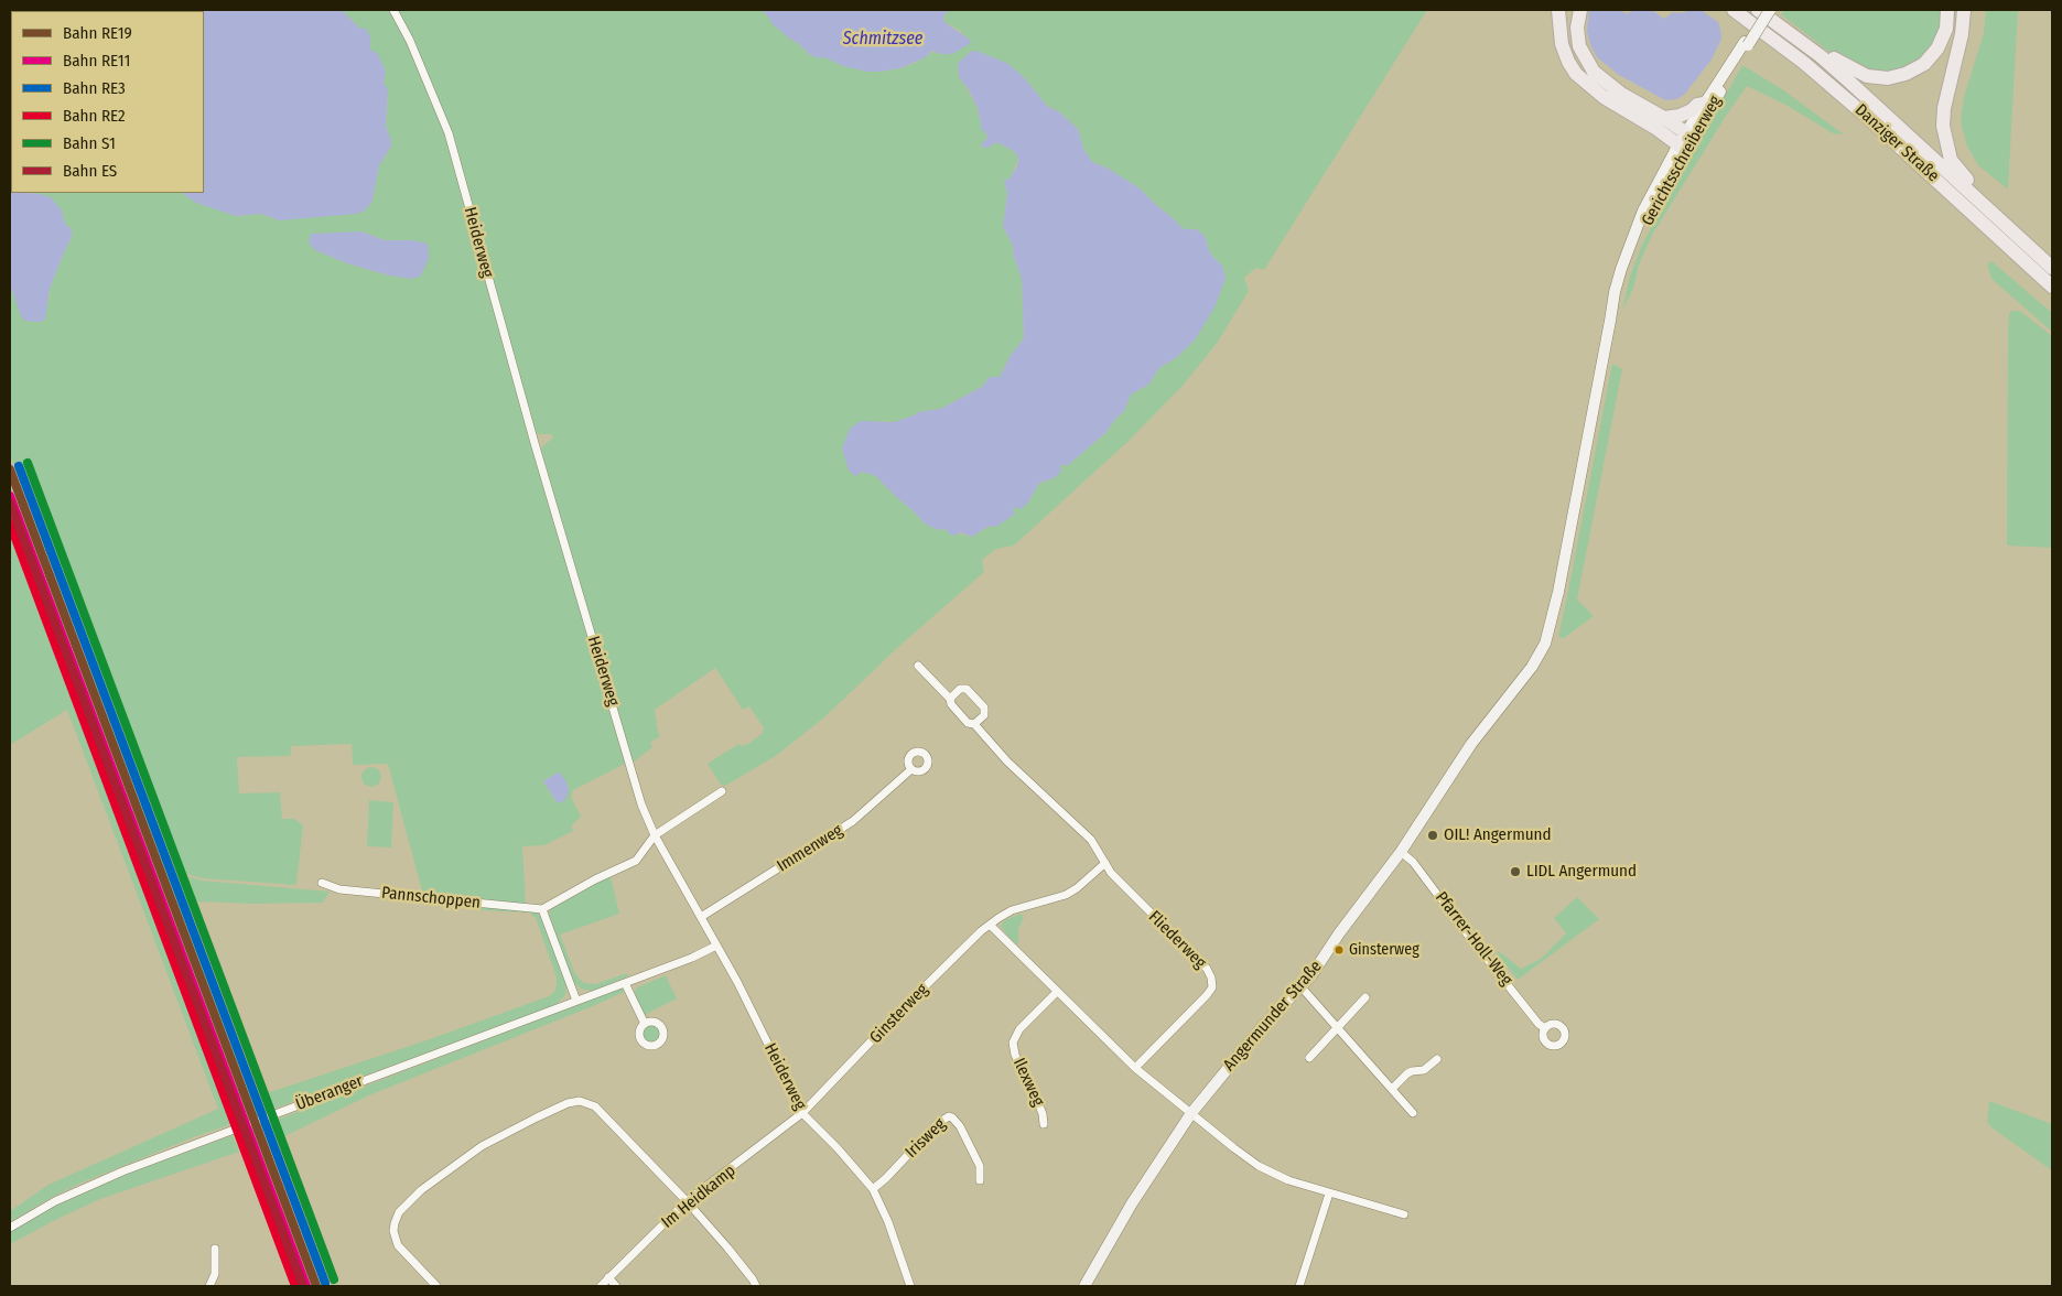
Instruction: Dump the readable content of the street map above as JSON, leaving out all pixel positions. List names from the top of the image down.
{
  "streets": {
    "highway": ["Danziger Straße"],
    "main road": ["Gerichtsschreiberweg", "Angermunder Straße"],
    "street": [
      "Heiderweg",
      "Immenweg",
      "Pannschoppen",
      "Pfarrer-Holl-Weg",
      "Fliederweg",
      "Ginsterweg",
      "Ilexweg",
      "Überanger",
      "Irisweg",
      "Im Heidkamp"
    ]
  },
  "crossings": [
    ["Gerichtsschreiberweg", "Angermunder Straße"],
    ["Heiderweg", "Immenweg"],
    ["Heiderweg", "Ginsterweg"],
    ["Heiderweg", "Überanger"],
    ["Heiderweg", "Irisweg"],
    ["Heiderweg", "Im Heidkamp"],
    ["Pfarrer-Holl-Weg", "Angermunder Straße"],
    ["Ginsterweg", "Im Heidkamp"]
  ],
  "water": ["Schmitzsee"],
  "places": ["OIL! Angermund", "LIDL Angermund", "Ginsterweg"],
  "lines": [
    "rail line S1",
    "rail line RE3",
    "rail line RE19",
    "rail line RE11",
    "rail line ES",
    "rail line RE2"
  ],
  "legend": [
    "Bahn RE19",
    "Bahn RE11",
    "Bahn RE3",
    "Bahn RE2",
    "Bahn S1",
    "Bahn ES"
  ]
}
